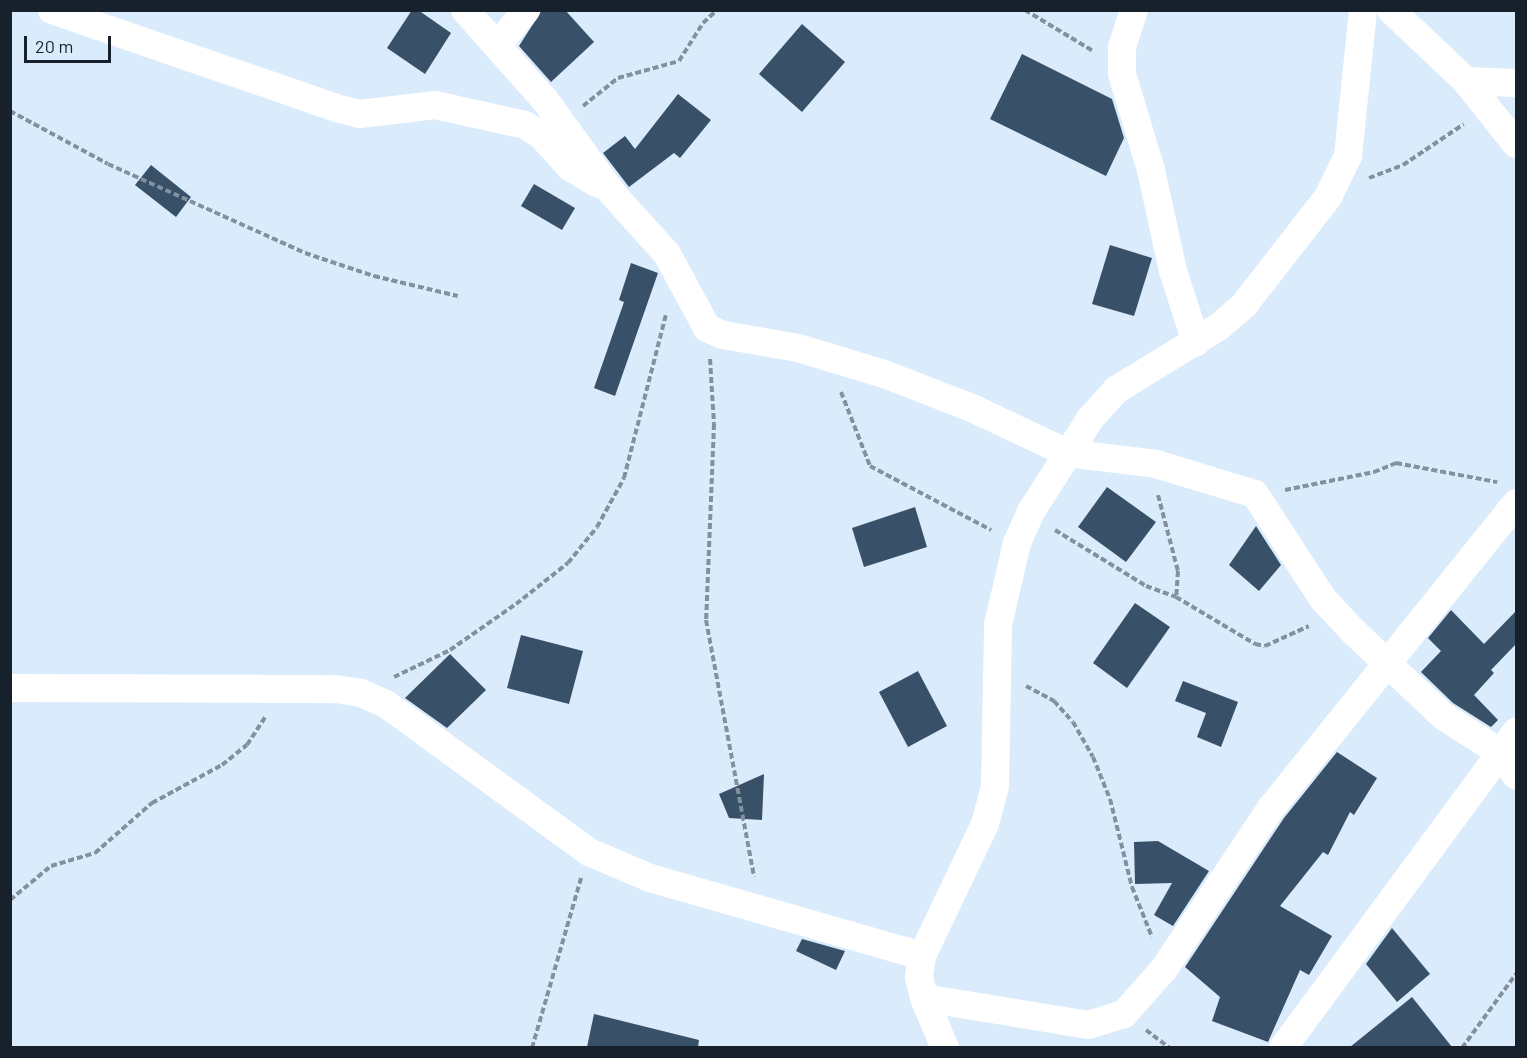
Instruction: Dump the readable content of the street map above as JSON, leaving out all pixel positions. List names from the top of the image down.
{
  "scale_bar": "20 m"
}
